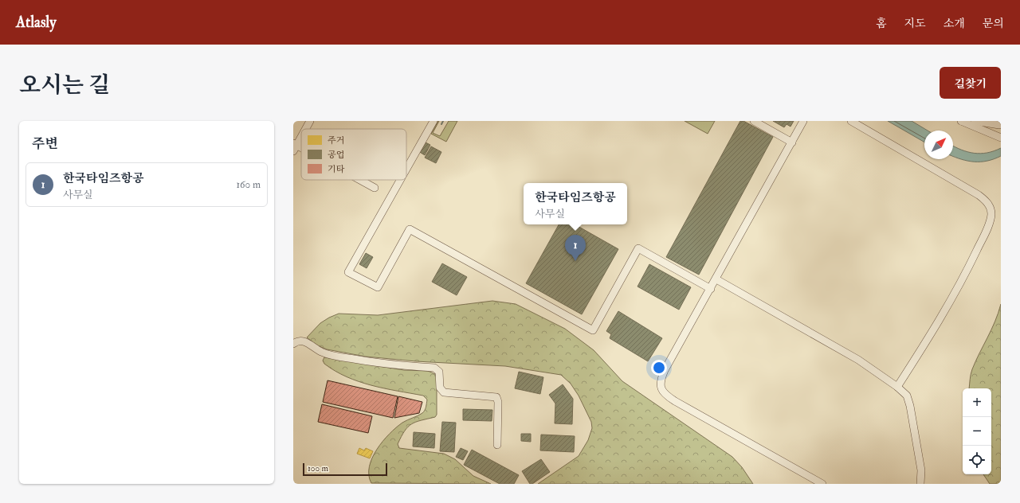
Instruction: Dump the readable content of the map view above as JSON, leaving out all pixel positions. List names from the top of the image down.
{
  "legend": ["주거", "공업", "기타"],
  "scale_bar": "100 m",
  "north": "top right",
  "page": {
    "header": "Atlasly",
    "nav": [
      "홈",
      "지도",
      "소개",
      "문의"
    ],
    "title": "오시는 길",
    "buttons": "길찾기",
    "heading": "주변",
    "list": [
      {
        "mark": "1",
        "name": "한국타임즈항공",
        "note": "사무실",
        "value": "160 m"
      }
    ],
    "popup": ["한국타임즈항공", "사무실"],
    "pins": "1",
    "map_buttons": ["+", "−"],
    "scale": "100 m"
  }
}
